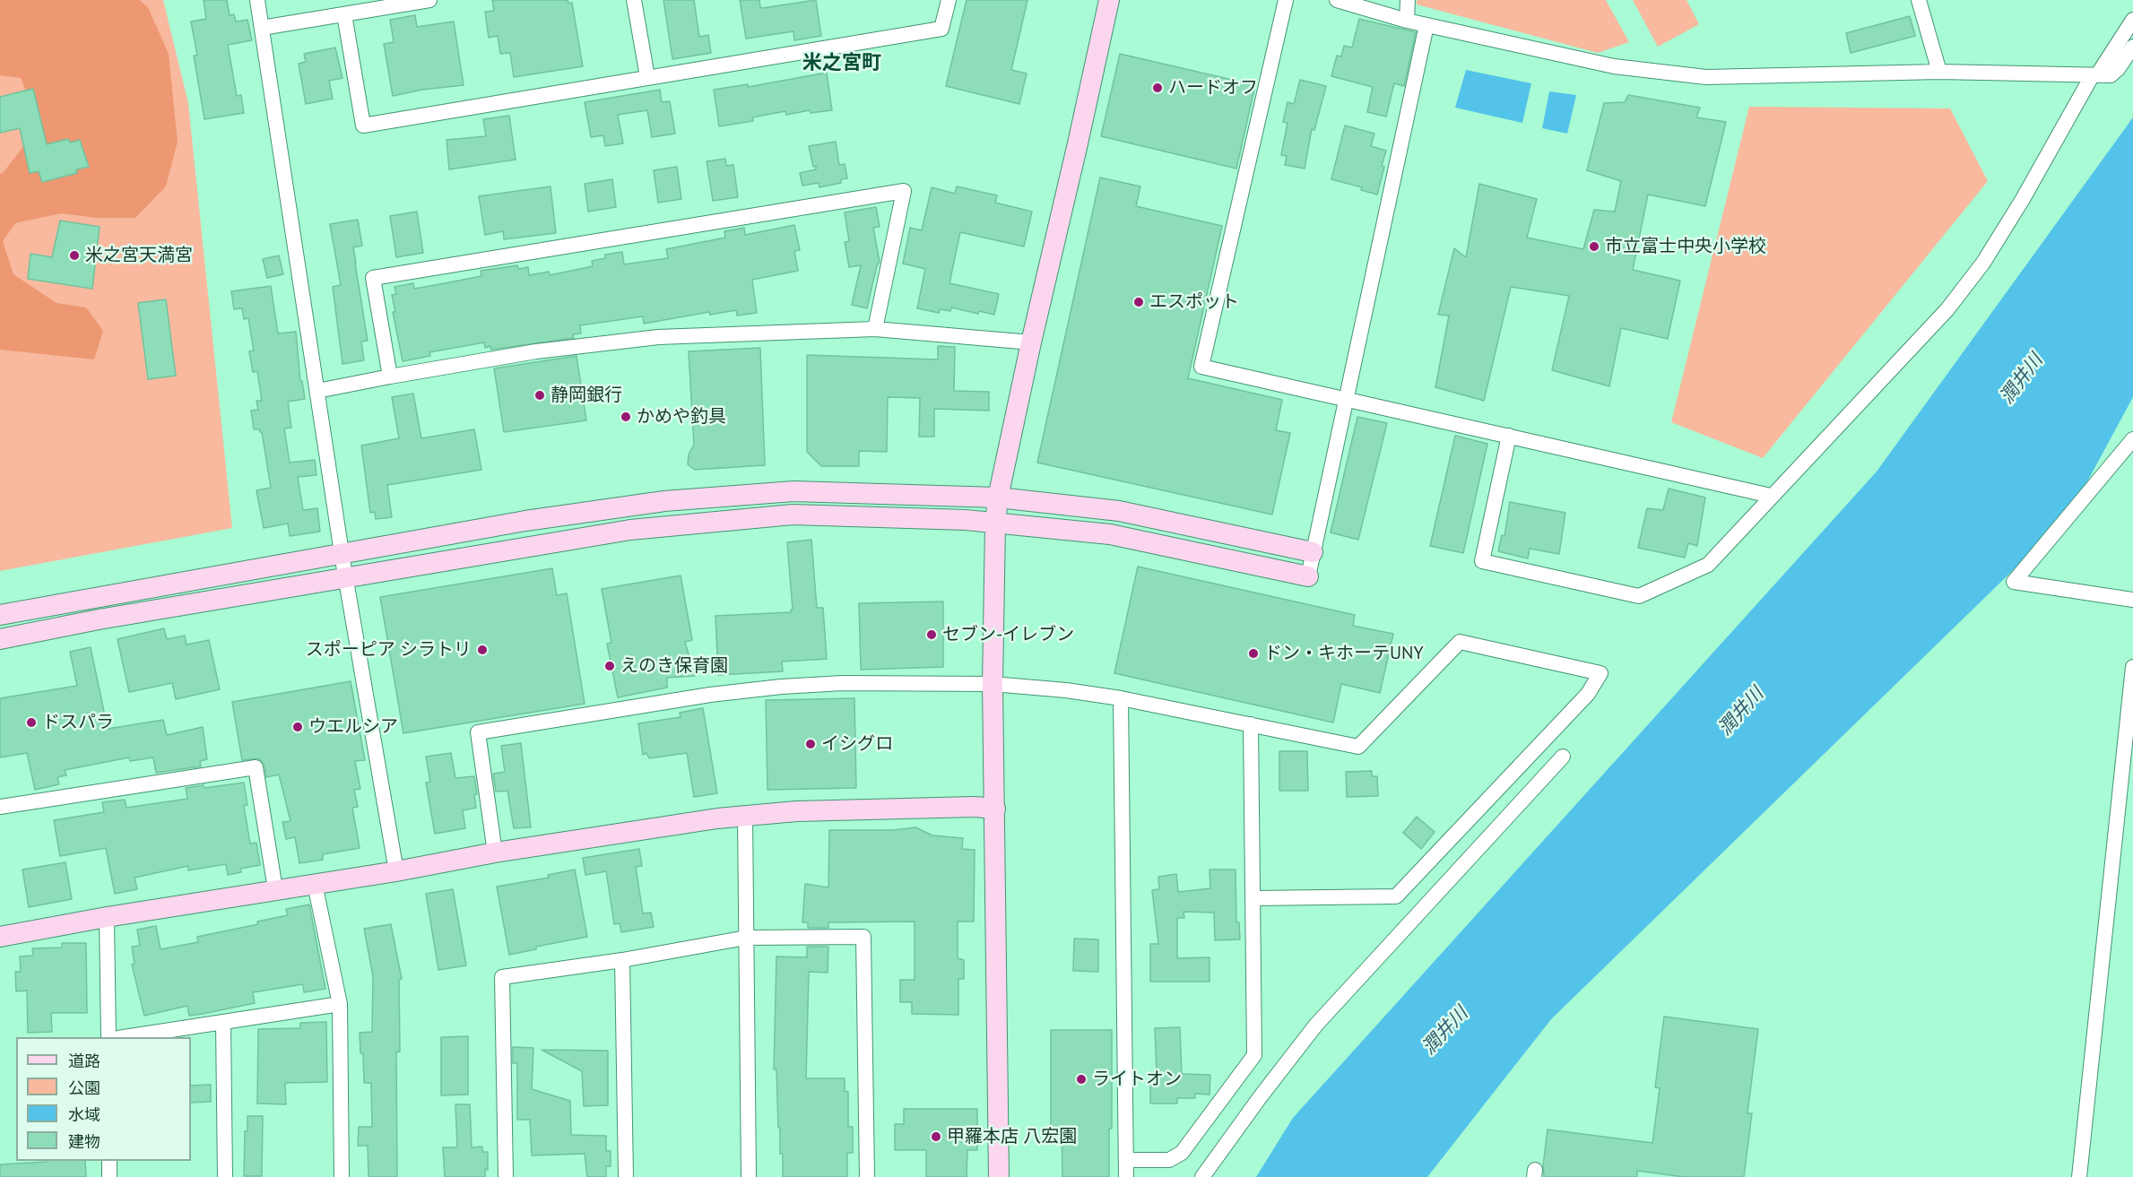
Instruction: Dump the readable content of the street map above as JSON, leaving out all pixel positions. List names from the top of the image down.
{
  "districts": ["米之宮町"],
  "water": ["潤井川"],
  "places": [
    "ハードオフ",
    "市立富士中央小学校",
    "米之宮天満宮",
    "エスポット",
    "静岡銀行",
    "かめや釣具",
    "セブン-イレブン",
    "スポーピア シラトリ",
    "ドン・キホーテUNY",
    "えのき保育園",
    "ドスパラ",
    "ウエルシア",
    "イシグロ",
    "ライトオン",
    "甲羅本店 八宏園"
  ],
  "legend": [
    "道路",
    "公園",
    "水域",
    "建物"
  ]
}
